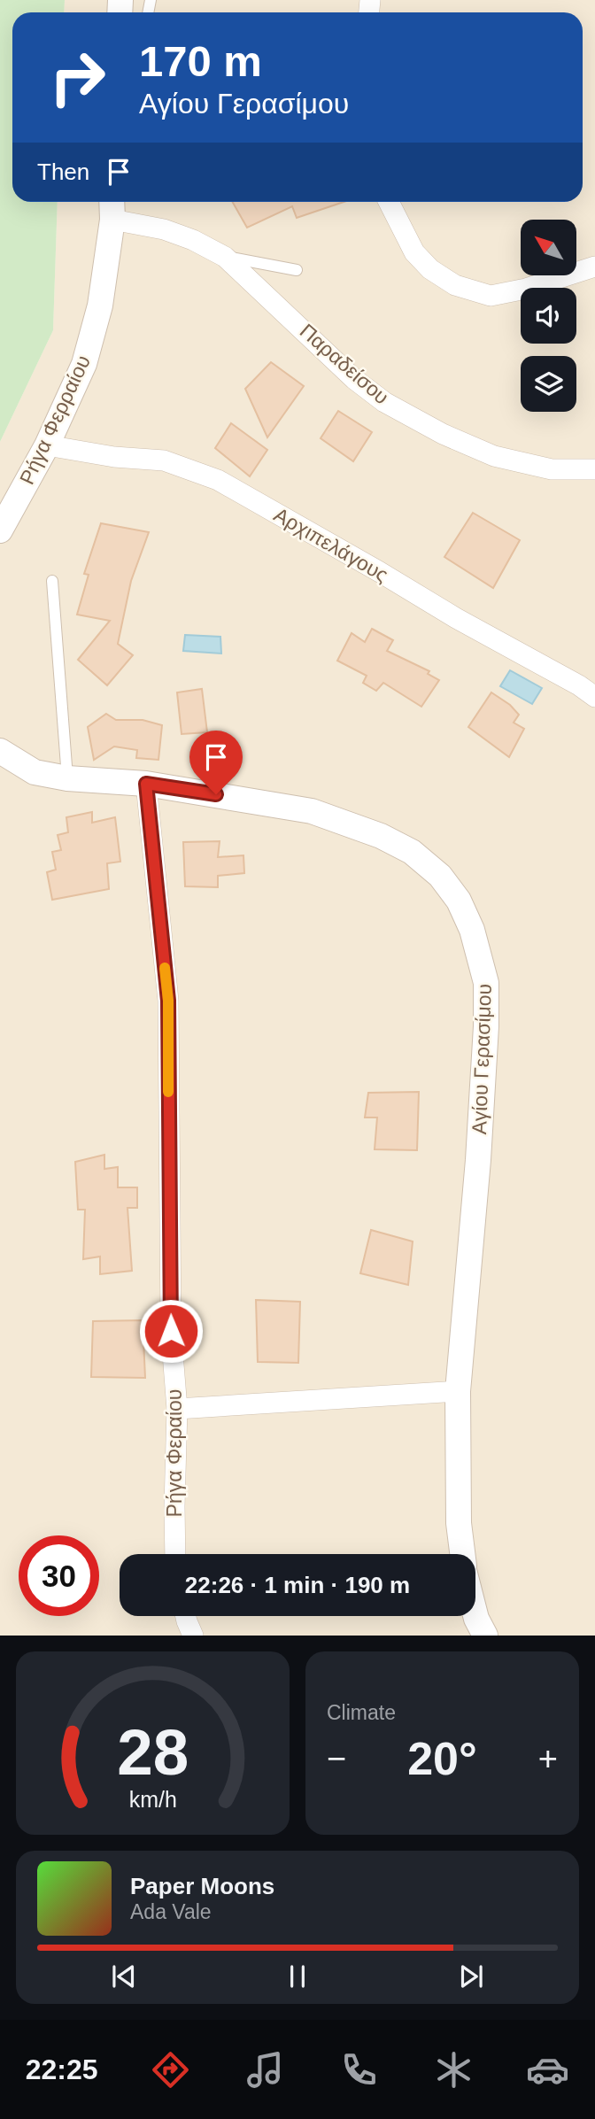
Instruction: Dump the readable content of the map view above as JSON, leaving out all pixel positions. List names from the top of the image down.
{
  "streets": {
    "street": [
      "Παραδείσου",
      "Ρήγα Φερραίου",
      "Αρχιπελάγους",
      "Αγίου Γερασίμου",
      "Ρήγα Φεραίου"
    ]
  },
  "crossings": [
    ["Παραδείσου", "Ρήγα Φερραίου"],
    ["Ρήγα Φερραίου", "Αρχιπελάγους"],
    ["Αγίου Γερασίμου", "Ρήγα Φεραίου"]
  ],
  "north": "top left",
  "page": {
    "turn": ["170 m", "Αγίου Γερασίμου"],
    "then": "Then",
    "limit": "30",
    "trip": "22:26 · 1 min · 190 m",
    "tile": "Climate",
    "heat": ["−", "20°", "+"],
    "song": ["Paper Moons", "Ada Vale"],
    "tabs": "22:25",
    "gauge": ["28", "km/h"]
  }
}
